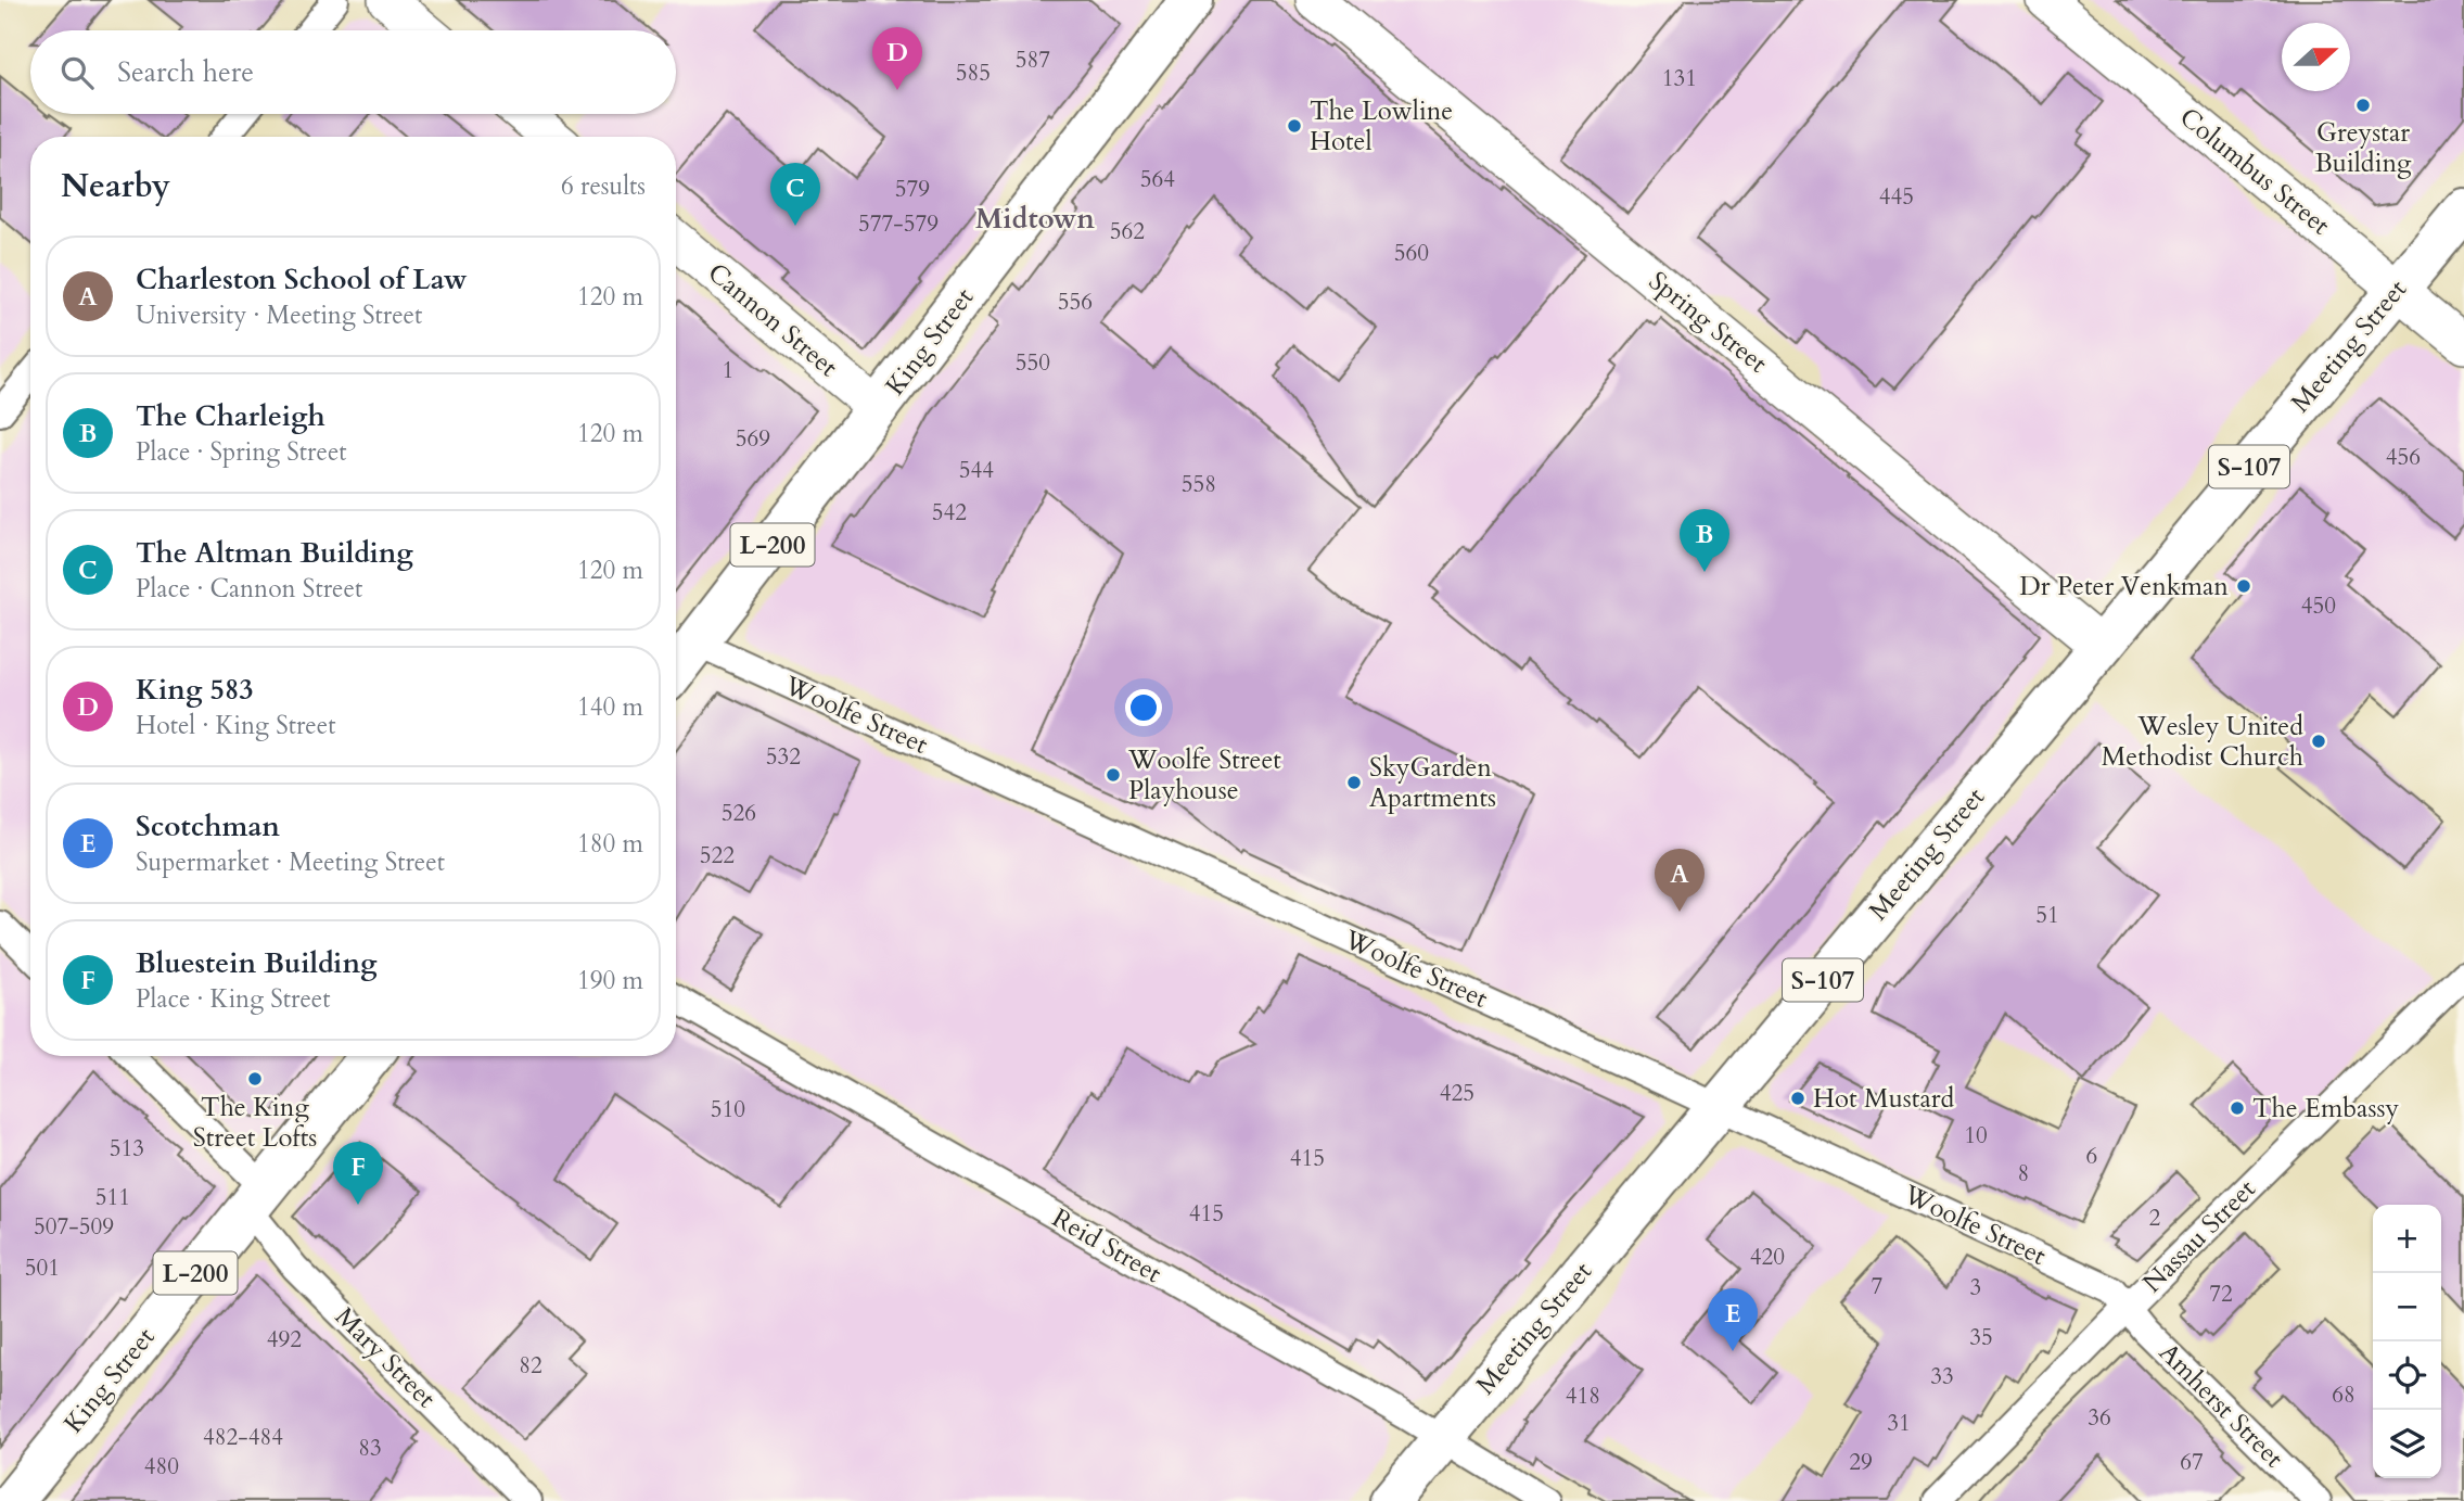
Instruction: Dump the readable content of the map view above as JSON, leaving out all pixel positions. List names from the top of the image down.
{
  "streets": {
    "main road": [
      "Columbus Street",
      "Cannon Street",
      "Spring Street",
      "King Street",
      "Meeting Street",
      "S-107",
      "L-200"
    ],
    "street": [
      "Woolfe Street",
      "Nassau Street",
      "Reid Street",
      "Mary Street",
      "Amherst Street"
    ]
  },
  "crossings": [
    ["Columbus Street", "Meeting Street"],
    ["Cannon Street", "King Street"],
    ["Spring Street", "Meeting Street"],
    ["King Street", "Woolfe Street"],
    ["King Street", "Mary Street"],
    ["Meeting Street", "Woolfe Street"],
    ["Meeting Street", "Reid Street"],
    ["Woolfe Street", "Nassau Street"],
    ["Woolfe Street", "Amherst Street"],
    ["Nassau Street", "Amherst Street"]
  ],
  "districts": ["Midtown"],
  "places": [
    "Greystar Building",
    "The Lowline Hotel",
    "Dr Peter Venkman",
    "Wesley United Methodist Church",
    "Woolfe Street Playhouse",
    "SkyGarden Apartments",
    "The King Street Lofts",
    "Hot Mustard",
    "The Embassy"
  ],
  "house_numbers": [
    "587",
    "585",
    "131",
    "564",
    "579",
    "445",
    "577-579",
    "562",
    "560",
    "556",
    "550",
    "1",
    "569",
    "456",
    "544",
    "558",
    "542",
    "450",
    "532",
    "526",
    "522",
    "51",
    "425",
    "510",
    "10",
    "513",
    "6",
    "415",
    "8",
    "511",
    "415",
    "2",
    "507-509",
    "420",
    "501",
    "7",
    "3",
    "72",
    "35",
    "492",
    "82",
    "33",
    "68",
    "418",
    "36",
    "31",
    "482-484",
    "83",
    "29",
    "67",
    "480"
  ],
  "north": "right",
  "page": {
    "pins": [
      "D",
      "C",
      "B",
      "A",
      "F",
      "E"
    ],
    "search": "Search here",
    "heading": ["Nearby", "6 results"],
    "list": [
      {
        "mark": "A",
        "name": "Charleston School of Law",
        "note": "University · Meeting Street",
        "value": "120 m"
      },
      {
        "mark": "B",
        "name": "The Charleigh",
        "note": "Place · Spring Street",
        "value": "120 m"
      },
      {
        "mark": "C",
        "name": "The Altman Building",
        "note": "Place · Cannon Street",
        "value": "120 m"
      },
      {
        "mark": "D",
        "name": "King 583",
        "note": "Hotel · King Street",
        "value": "140 m"
      },
      {
        "mark": "E",
        "name": "Scotchman",
        "note": "Supermarket · Meeting Street",
        "value": "180 m"
      },
      {
        "mark": "F",
        "name": "Bluestein Building",
        "note": "Place · King Street",
        "value": "190 m"
      }
    ],
    "map_buttons": ["+", "−"]
  }
}
